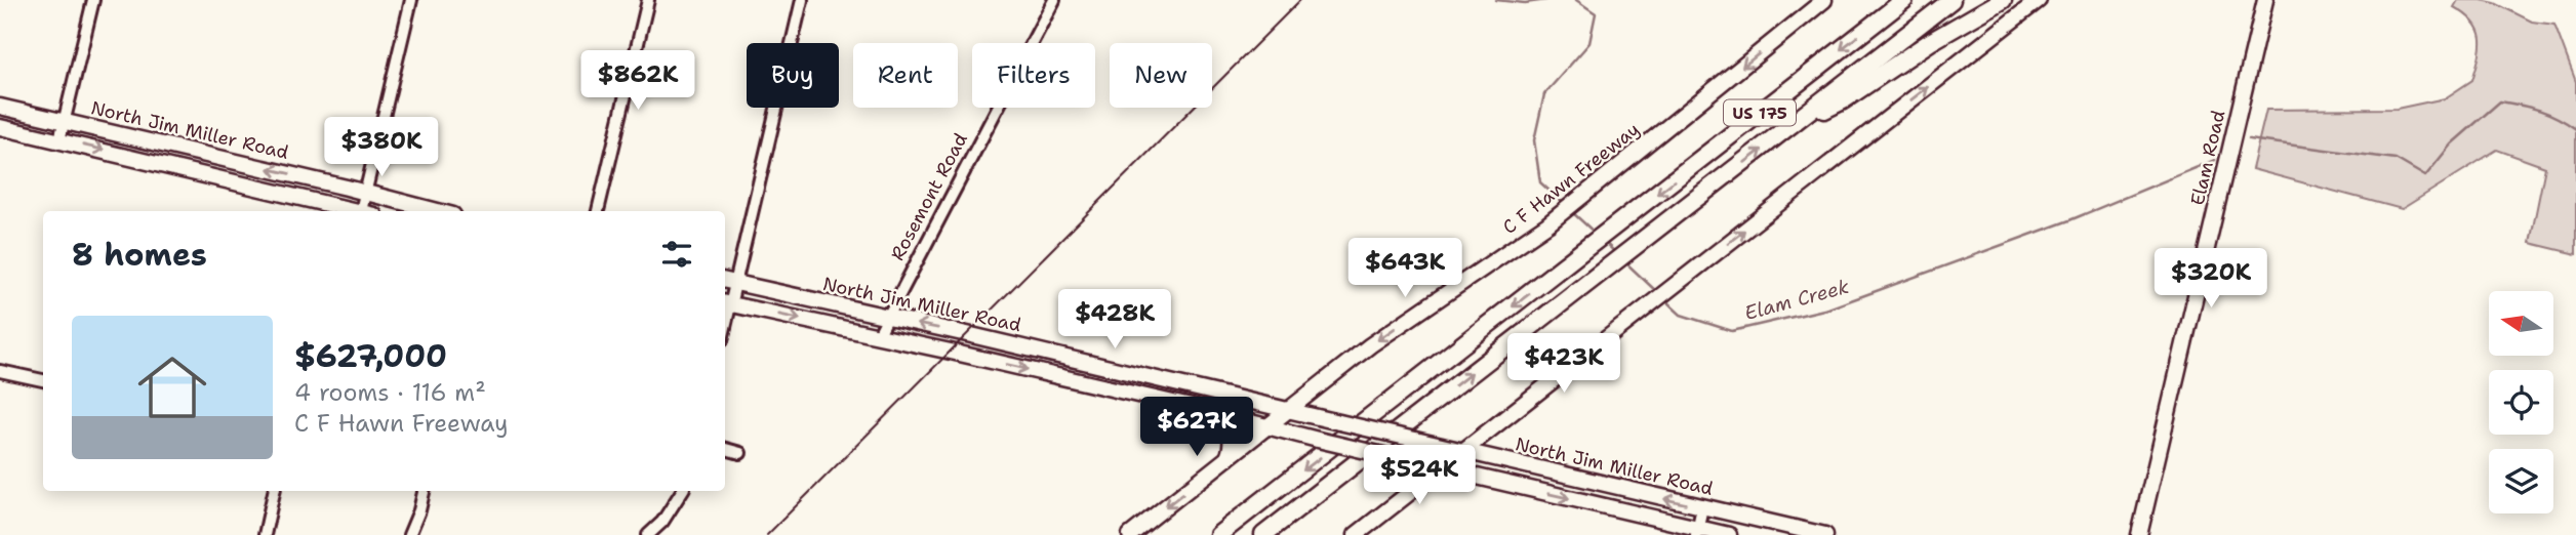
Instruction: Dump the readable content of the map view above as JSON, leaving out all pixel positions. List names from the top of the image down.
{
  "streets": {
    "highway": ["US 175"],
    "main road": ["North Jim Miller Road", "Elam Road", "C F Hawn Freeway"],
    "street": ["Rosemont Road"]
  },
  "crossings": [
    ["North Jim Miller Road", "C F Hawn Freeway"],
    ["North Jim Miller Road", "Rosemont Road"]
  ],
  "water": ["Elam Creek"],
  "north": "left",
  "page": {
    "chip": [
      "Buy",
      "Rent",
      "Filters",
      "New"
    ],
    "price": [
      "$862K",
      "$380K",
      "$643K",
      "$320K",
      "$428K",
      "$423K",
      "$627K",
      "$524K"
    ],
    "heading": "8 homes",
    "list": [
      {
        "name": "$627,000",
        "note": "4 rooms · 116 m² · C F Hawn Freeway"
      }
    ]
  }
}
